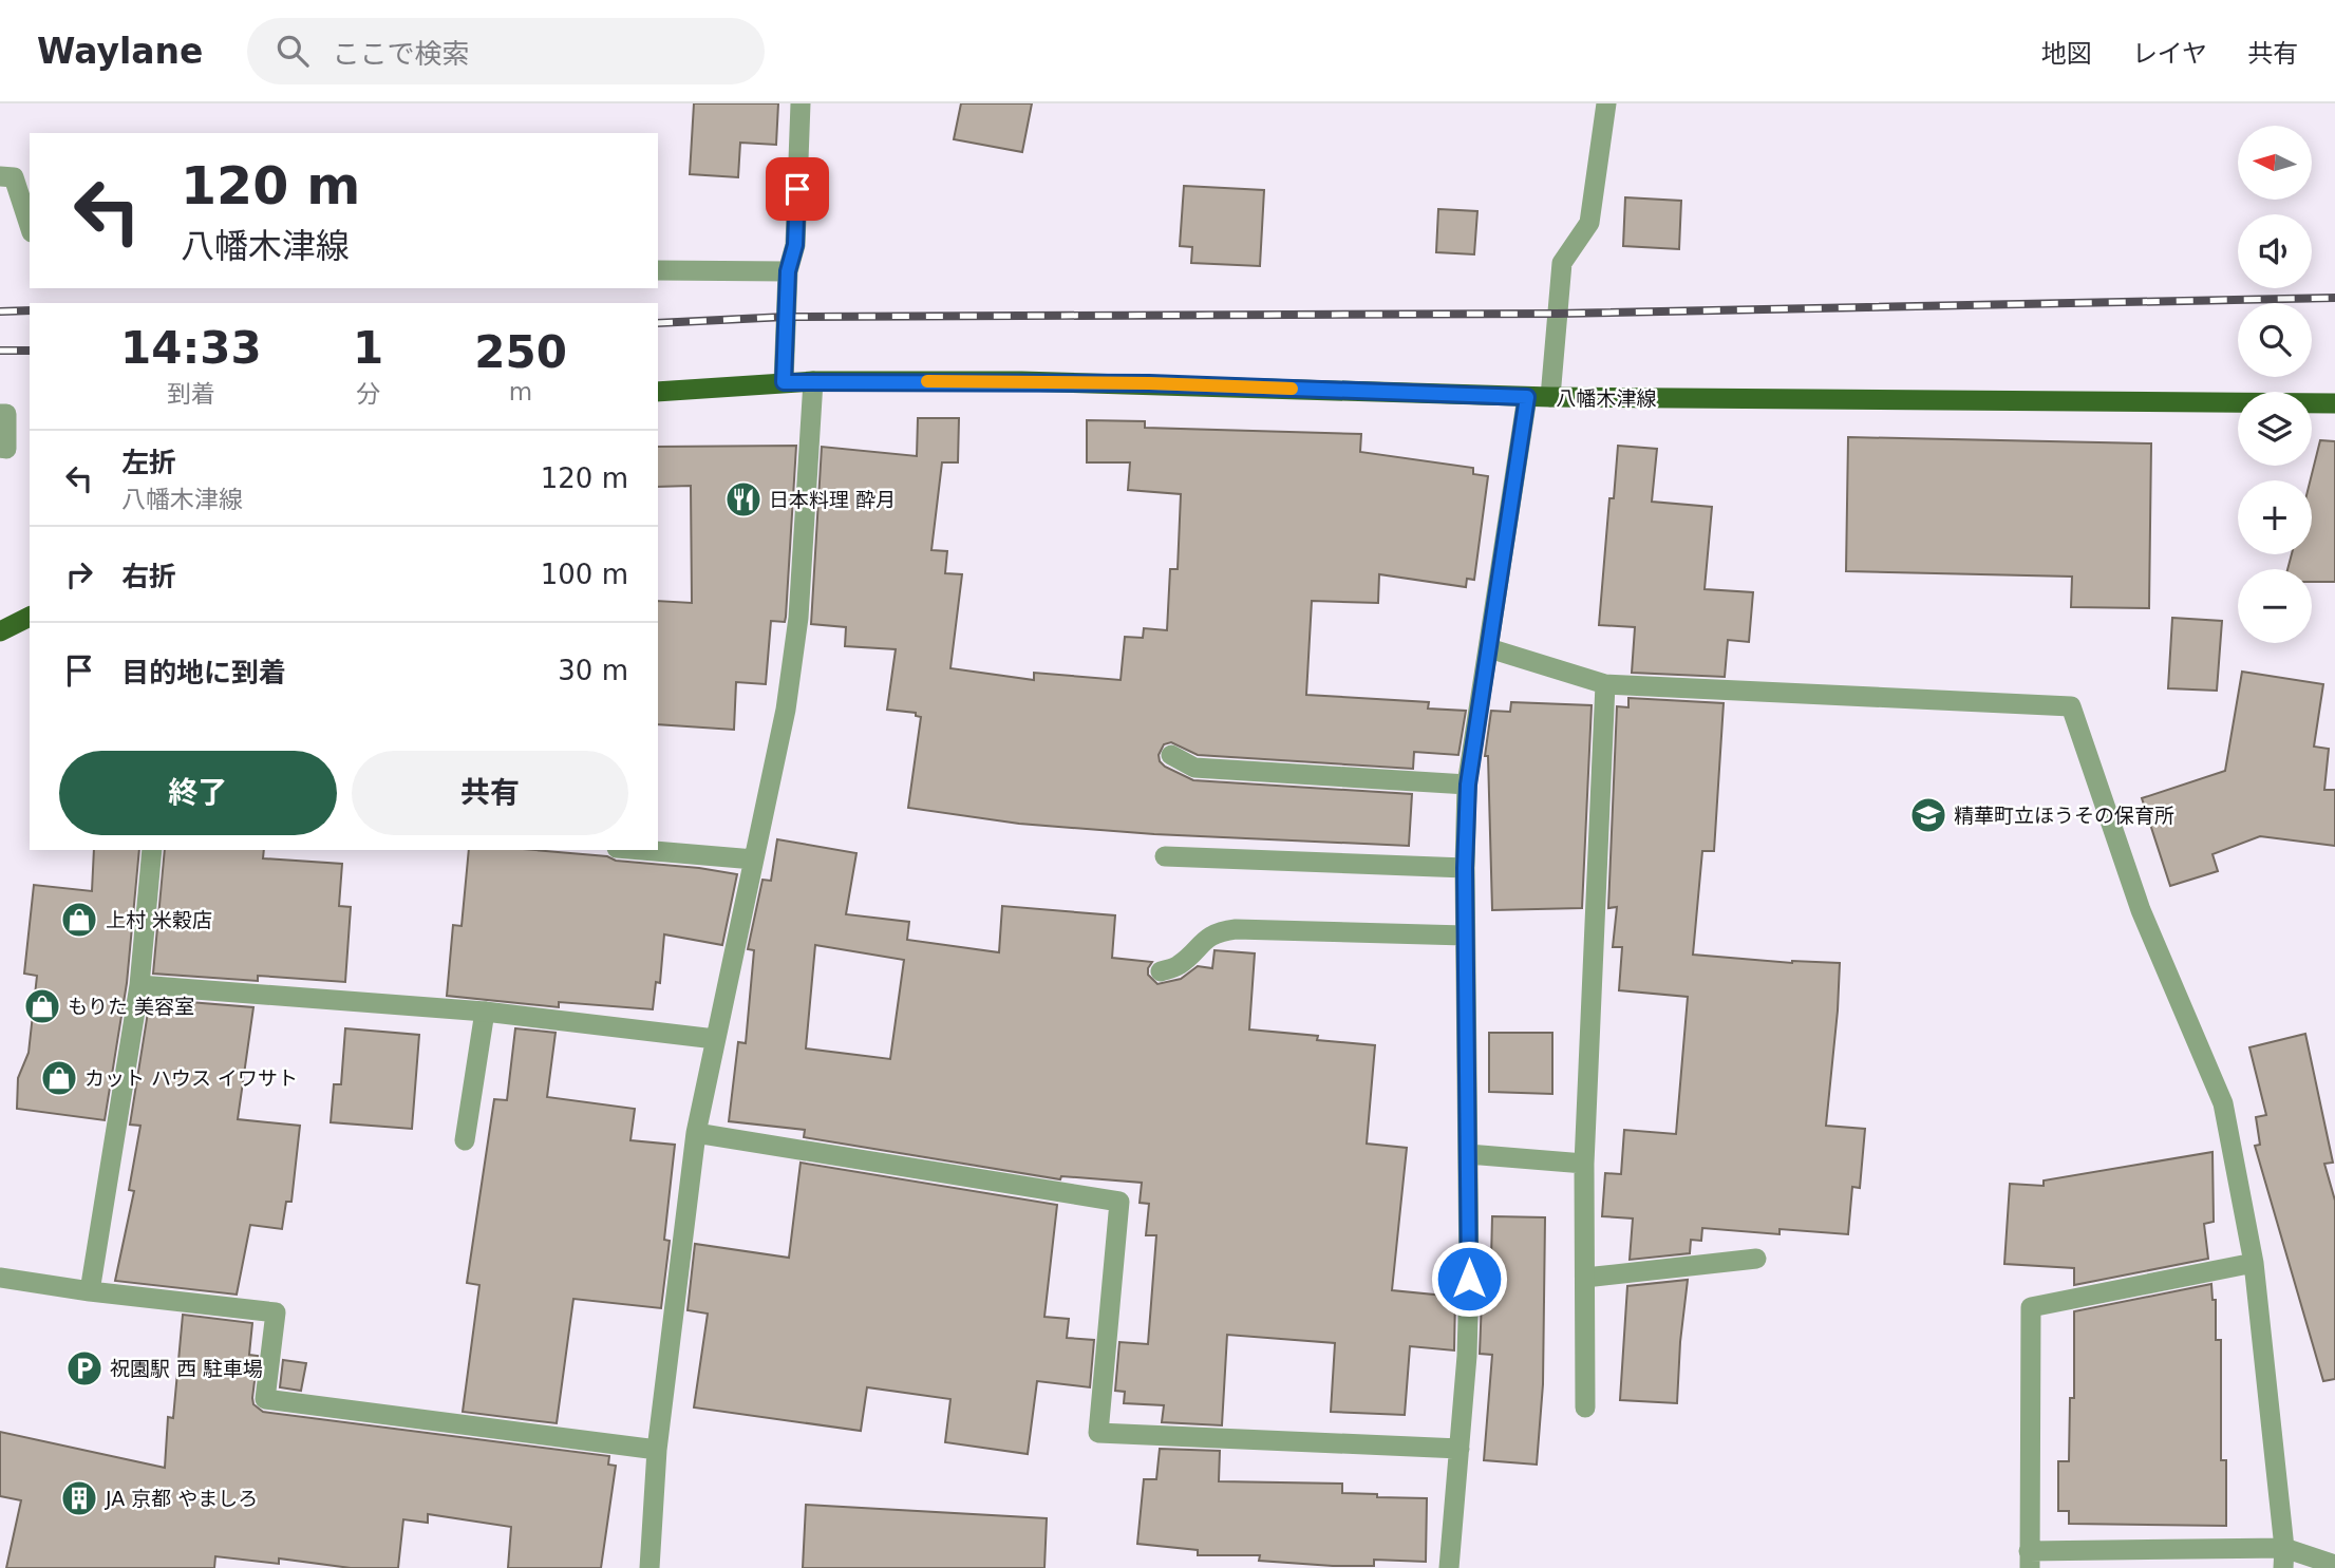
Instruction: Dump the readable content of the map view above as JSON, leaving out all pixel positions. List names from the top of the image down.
{
  "streets": {
    "main road": ["八幡木津線"]
  },
  "places": {
    "restaurant": ["日本料理 酔月"],
    "school or university": ["精華町立ほうその保育所"],
    "shop": ["上村 米穀店", "もりた 美容室", "カット ハウス イワサト"],
    "parking": ["祝園駅 西 駐車場"],
    "building": ["JA 京都 やましろ"]
  },
  "north": "left",
  "page": {
    "header": "Waylane",
    "search": "ここで検索",
    "nav": ["地図", "レイヤ", "共有"],
    "map_buttons": ["+", "−"],
    "turn": ["120 m", "八幡木津線"],
    "eta": [
      "14:33",
      "到着",
      "1",
      "分",
      "250",
      "m"
    ],
    "list": [
      {
        "name": "左折",
        "note": "八幡木津線",
        "value": "120 m"
      },
      {
        "name": "右折",
        "value": "100 m"
      },
      {
        "name": "目的地に到着",
        "value": "30 m"
      }
    ],
    "buttons": ["終了", "共有"]
  }
}
